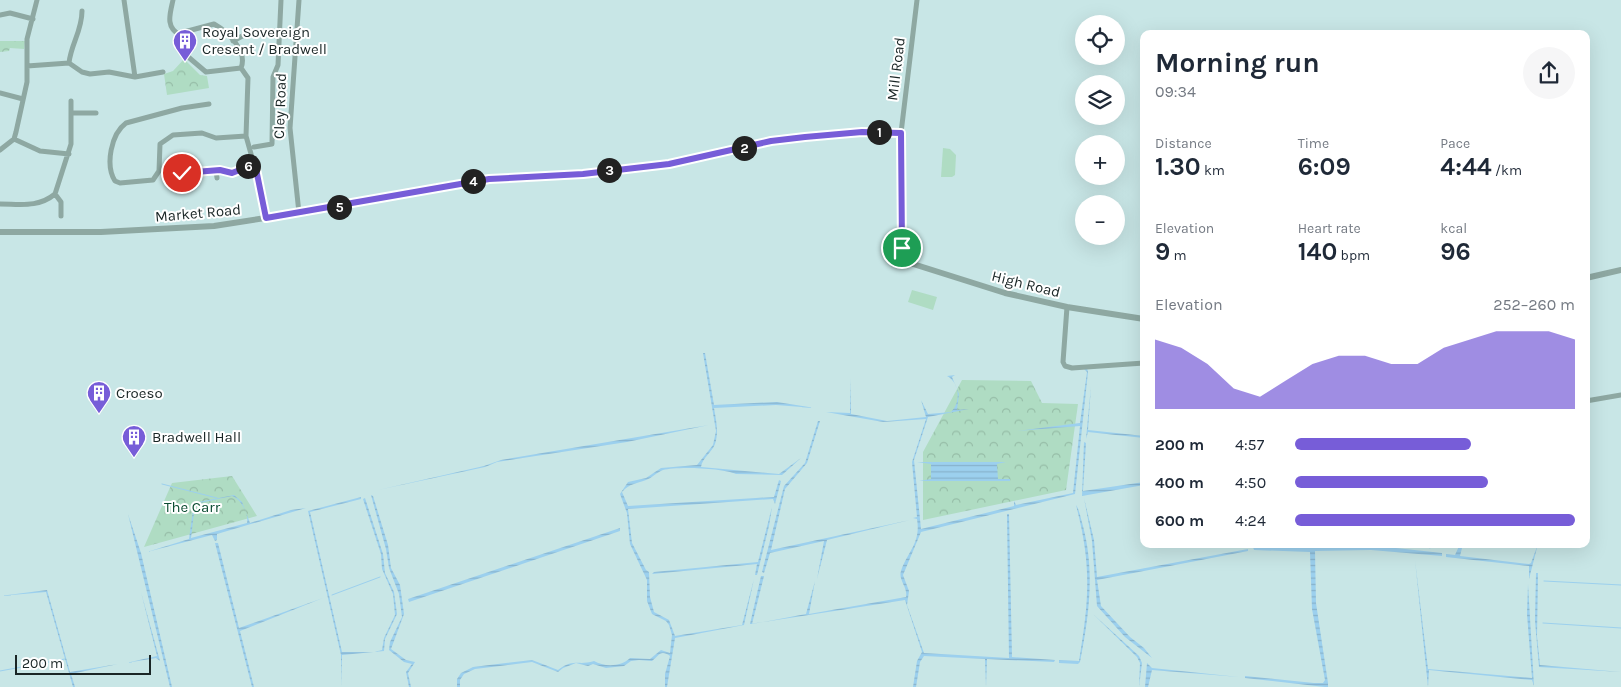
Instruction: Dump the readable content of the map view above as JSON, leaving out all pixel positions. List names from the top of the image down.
{
  "streets": {
    "street": [
      "Mill Road",
      "Cley Road",
      "Market Road",
      "High Road"
    ]
  },
  "crossings": [
    ["Mill Road", "Market Road"],
    ["Mill Road", "High Road"],
    ["Cley Road", "Market Road"]
  ],
  "parks": ["The Carr"],
  "places": {
    "building": ["Royal Sovereign Cresent / Bradwell", "Croeso", "Bradwell Hall"]
  },
  "scale_bar": "200 m",
  "page": {
    "map_buttons": ["+", "−"],
    "heading": ["Morning run", "09:34"],
    "stats": [
      ["Distance", "1.30 km"],
      ["Time", "6:09"],
      ["Pace", "4:44 /km"],
      ["Elevation", "9 m"],
      ["Heart rate", "140 bpm"],
      ["kcal", "96"]
    ],
    "pins": [
      "1",
      "2",
      "6",
      "3",
      "4",
      "5"
    ],
    "chart": ["Elevation", "252–260 m"],
    "list": [
      {
        "name": "200 m",
        "note": "4:57"
      },
      {
        "name": "400 m",
        "note": "4:50"
      },
      {
        "name": "600 m",
        "note": "4:24"
      }
    ],
    "scale": "200 m"
  }
}
